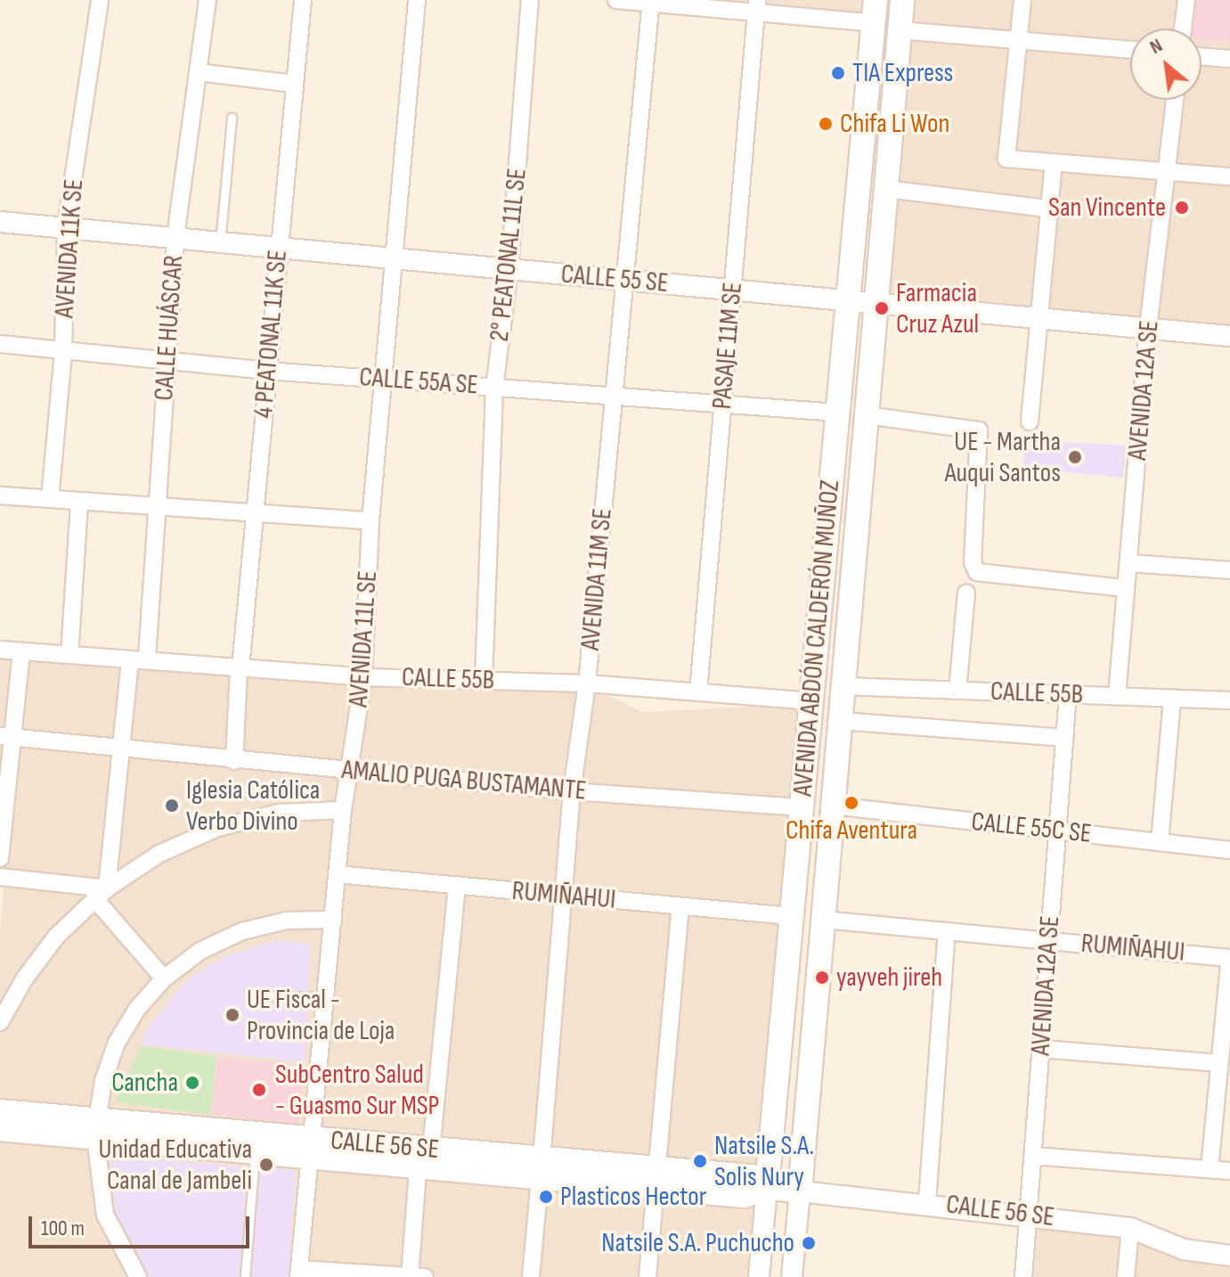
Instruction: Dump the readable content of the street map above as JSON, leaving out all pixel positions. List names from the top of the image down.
{
  "streets": {
    "main road": ["AVENIDA ABDÓN CALDERÓN MUÑOZ", "CALLE 56 SE"],
    "street": [
      "AVENIDA 11K SE",
      "2° PEATONAL 11L SE",
      "CALLE 55 SE",
      "CALLE HUÁSCAR",
      "4 PEATONAL 11K SE",
      "PASAJE 11M SE",
      "CALLE 55A SE",
      "AVENIDA 12A SE",
      "AVENIDA 11M SE",
      "AVENIDA 11L SE",
      "CALLE 55B",
      "AMALIO PUGA BUSTAMANTE",
      "CALLE 55C SE",
      "RUMIÑAHUI"
    ]
  },
  "crossings": [
    ["AVENIDA 11K SE", "CALLE 55 SE"],
    ["AVENIDA 11K SE", "CALLE 55A SE"],
    ["2° PEATONAL 11L SE", "CALLE 55 SE"],
    ["2° PEATONAL 11L SE", "CALLE 55A SE"],
    ["2° PEATONAL 11L SE", "CALLE 55B"],
    ["CALLE 55 SE", "CALLE HUÁSCAR"],
    ["CALLE 55 SE", "4 PEATONAL 11K SE"],
    ["CALLE 55 SE", "PASAJE 11M SE"],
    ["CALLE 55 SE", "AVENIDA 12A SE"],
    ["CALLE 55 SE", "AVENIDA 11M SE"],
    ["CALLE 55 SE", "AVENIDA ABDÓN CALDERÓN MUÑOZ"],
    ["CALLE 55 SE", "AVENIDA 11L SE"],
    ["CALLE HUÁSCAR", "CALLE 55A SE"],
    ["CALLE HUÁSCAR", "CALLE 55B"],
    ["CALLE HUÁSCAR", "AMALIO PUGA BUSTAMANTE"],
    ["4 PEATONAL 11K SE", "CALLE 55A SE"],
    ["4 PEATONAL 11K SE", "CALLE 55B"],
    ["4 PEATONAL 11K SE", "AMALIO PUGA BUSTAMANTE"],
    ["PASAJE 11M SE", "CALLE 55A SE"],
    ["PASAJE 11M SE", "CALLE 55B"],
    ["CALLE 55A SE", "AVENIDA 11M SE"],
    ["CALLE 55A SE", "AVENIDA ABDÓN CALDERÓN MUÑOZ"],
    ["CALLE 55A SE", "AVENIDA 11L SE"],
    ["AVENIDA 12A SE", "CALLE 55B"],
    ["AVENIDA 12A SE", "CALLE 55C SE"],
    ["AVENIDA 12A SE", "RUMIÑAHUI"],
    ["AVENIDA 12A SE", "CALLE 56 SE"],
    ["AVENIDA 11M SE", "CALLE 55B"],
    ["AVENIDA 11M SE", "AMALIO PUGA BUSTAMANTE"],
    ["AVENIDA 11M SE", "RUMIÑAHUI"],
    ["AVENIDA 11M SE", "CALLE 56 SE"],
    ["AVENIDA ABDÓN CALDERÓN MUÑOZ", "CALLE 55B"],
    ["AVENIDA ABDÓN CALDERÓN MUÑOZ", "AMALIO PUGA BUSTAMANTE"],
    ["AVENIDA ABDÓN CALDERÓN MUÑOZ", "CALLE 55C SE"],
    ["AVENIDA ABDÓN CALDERÓN MUÑOZ", "RUMIÑAHUI"],
    ["AVENIDA ABDÓN CALDERÓN MUÑOZ", "CALLE 56 SE"],
    ["AVENIDA 11L SE", "CALLE 55B"],
    ["AVENIDA 11L SE", "AMALIO PUGA BUSTAMANTE"],
    ["AVENIDA 11L SE", "RUMIÑAHUI"],
    ["AVENIDA 11L SE", "CALLE 56 SE"]
  ],
  "places": [
    "TIA Express",
    "Chifa Li Won",
    "San Vincente",
    "Farmacia Cruz Azul",
    "UE - Martha Auqui Santos",
    "Chifa Aventura",
    "Iglesia Católica Verbo Divino",
    "yayveh jireh",
    "UE Fiscal - Provincia de Loja",
    "Cancha",
    "SubCentro Salud - Guasmo Sur MSP",
    "Natsile S.A. Solis Nury",
    "Unidad Educativa Canal de Jambeli",
    "Plasticos Hector",
    "Natsile S.A. Puchucho"
  ],
  "scale_bar": "100 m",
  "north": "top left"
}
